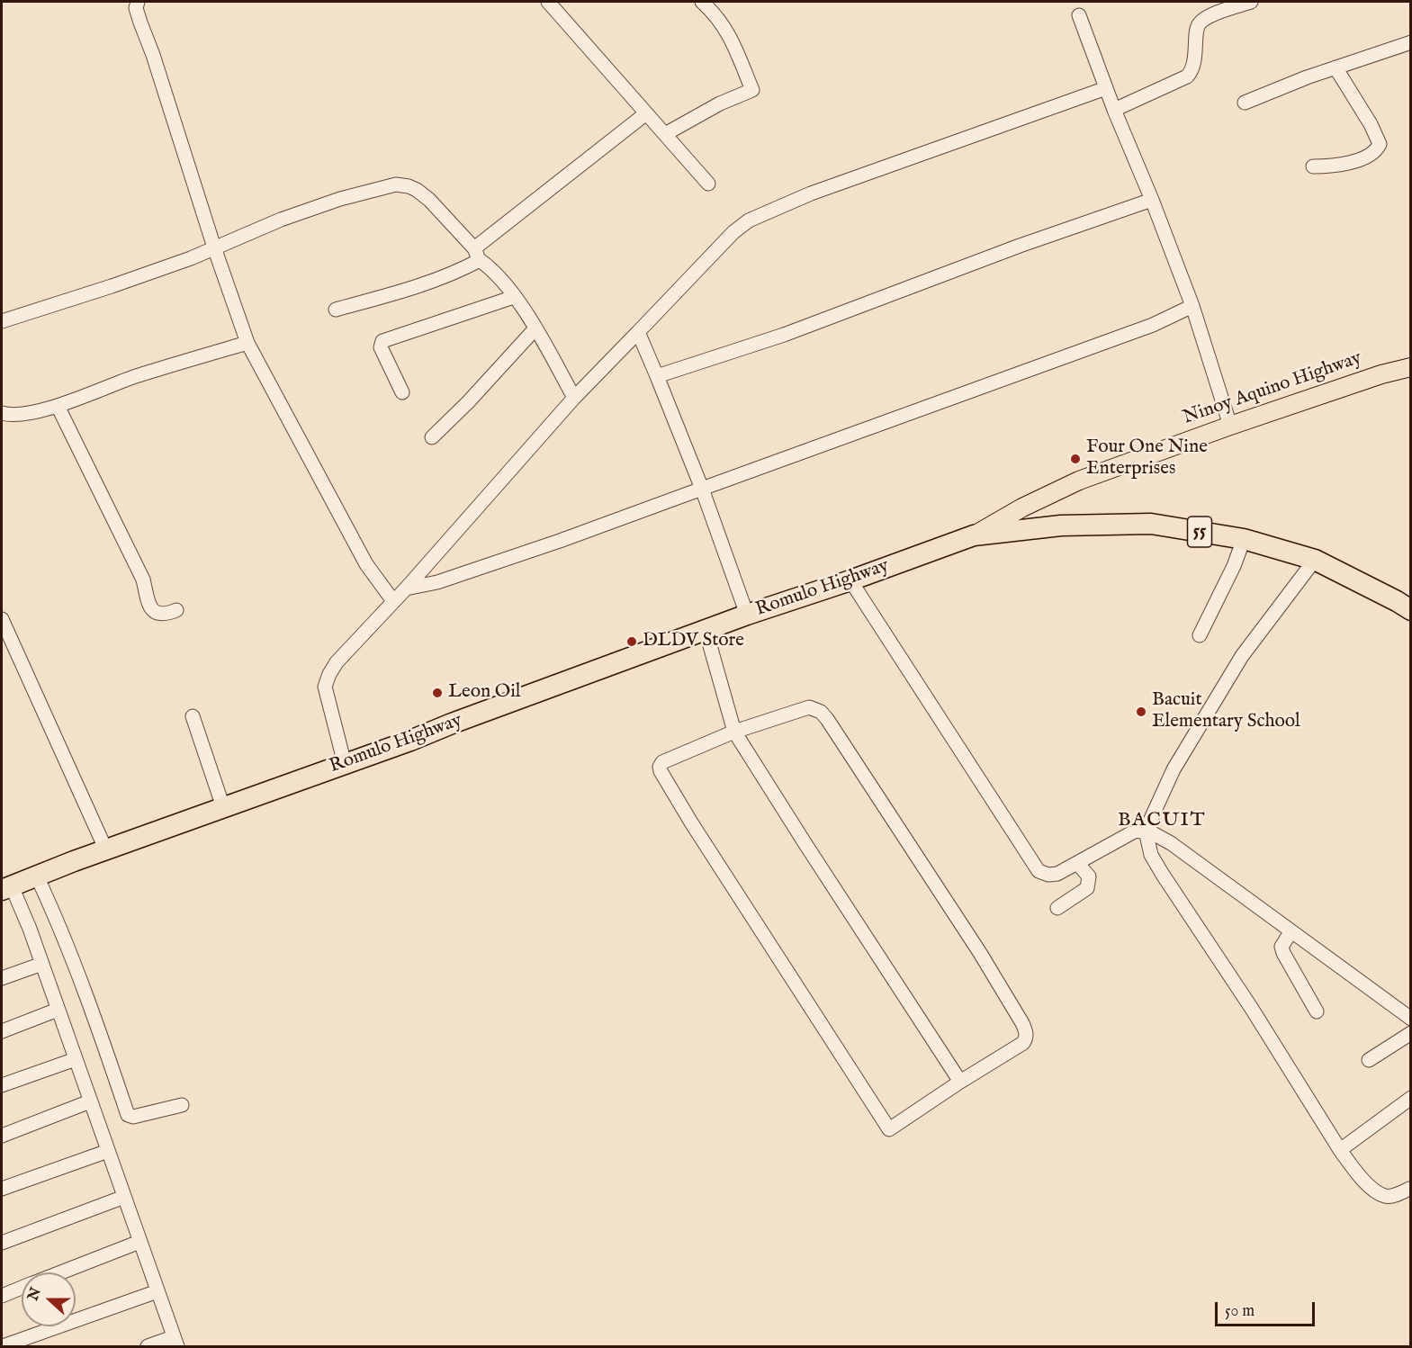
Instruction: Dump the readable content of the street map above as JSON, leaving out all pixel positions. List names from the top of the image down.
{
  "streets": {
    "highway": ["55", "Romulo Highway"],
    "main road": ["Ninoy Aquino Highway"]
  },
  "crossings": [
    ["Ninoy Aquino Highway", "Romulo Highway"]
  ],
  "districts": ["BACUIT"],
  "places": [
    "Four One Nine Enterprises",
    "DLDV Store",
    "Leon Oil",
    "Bacuit Elementary School"
  ],
  "scale_bar": "50 m",
  "north": "left"
}
